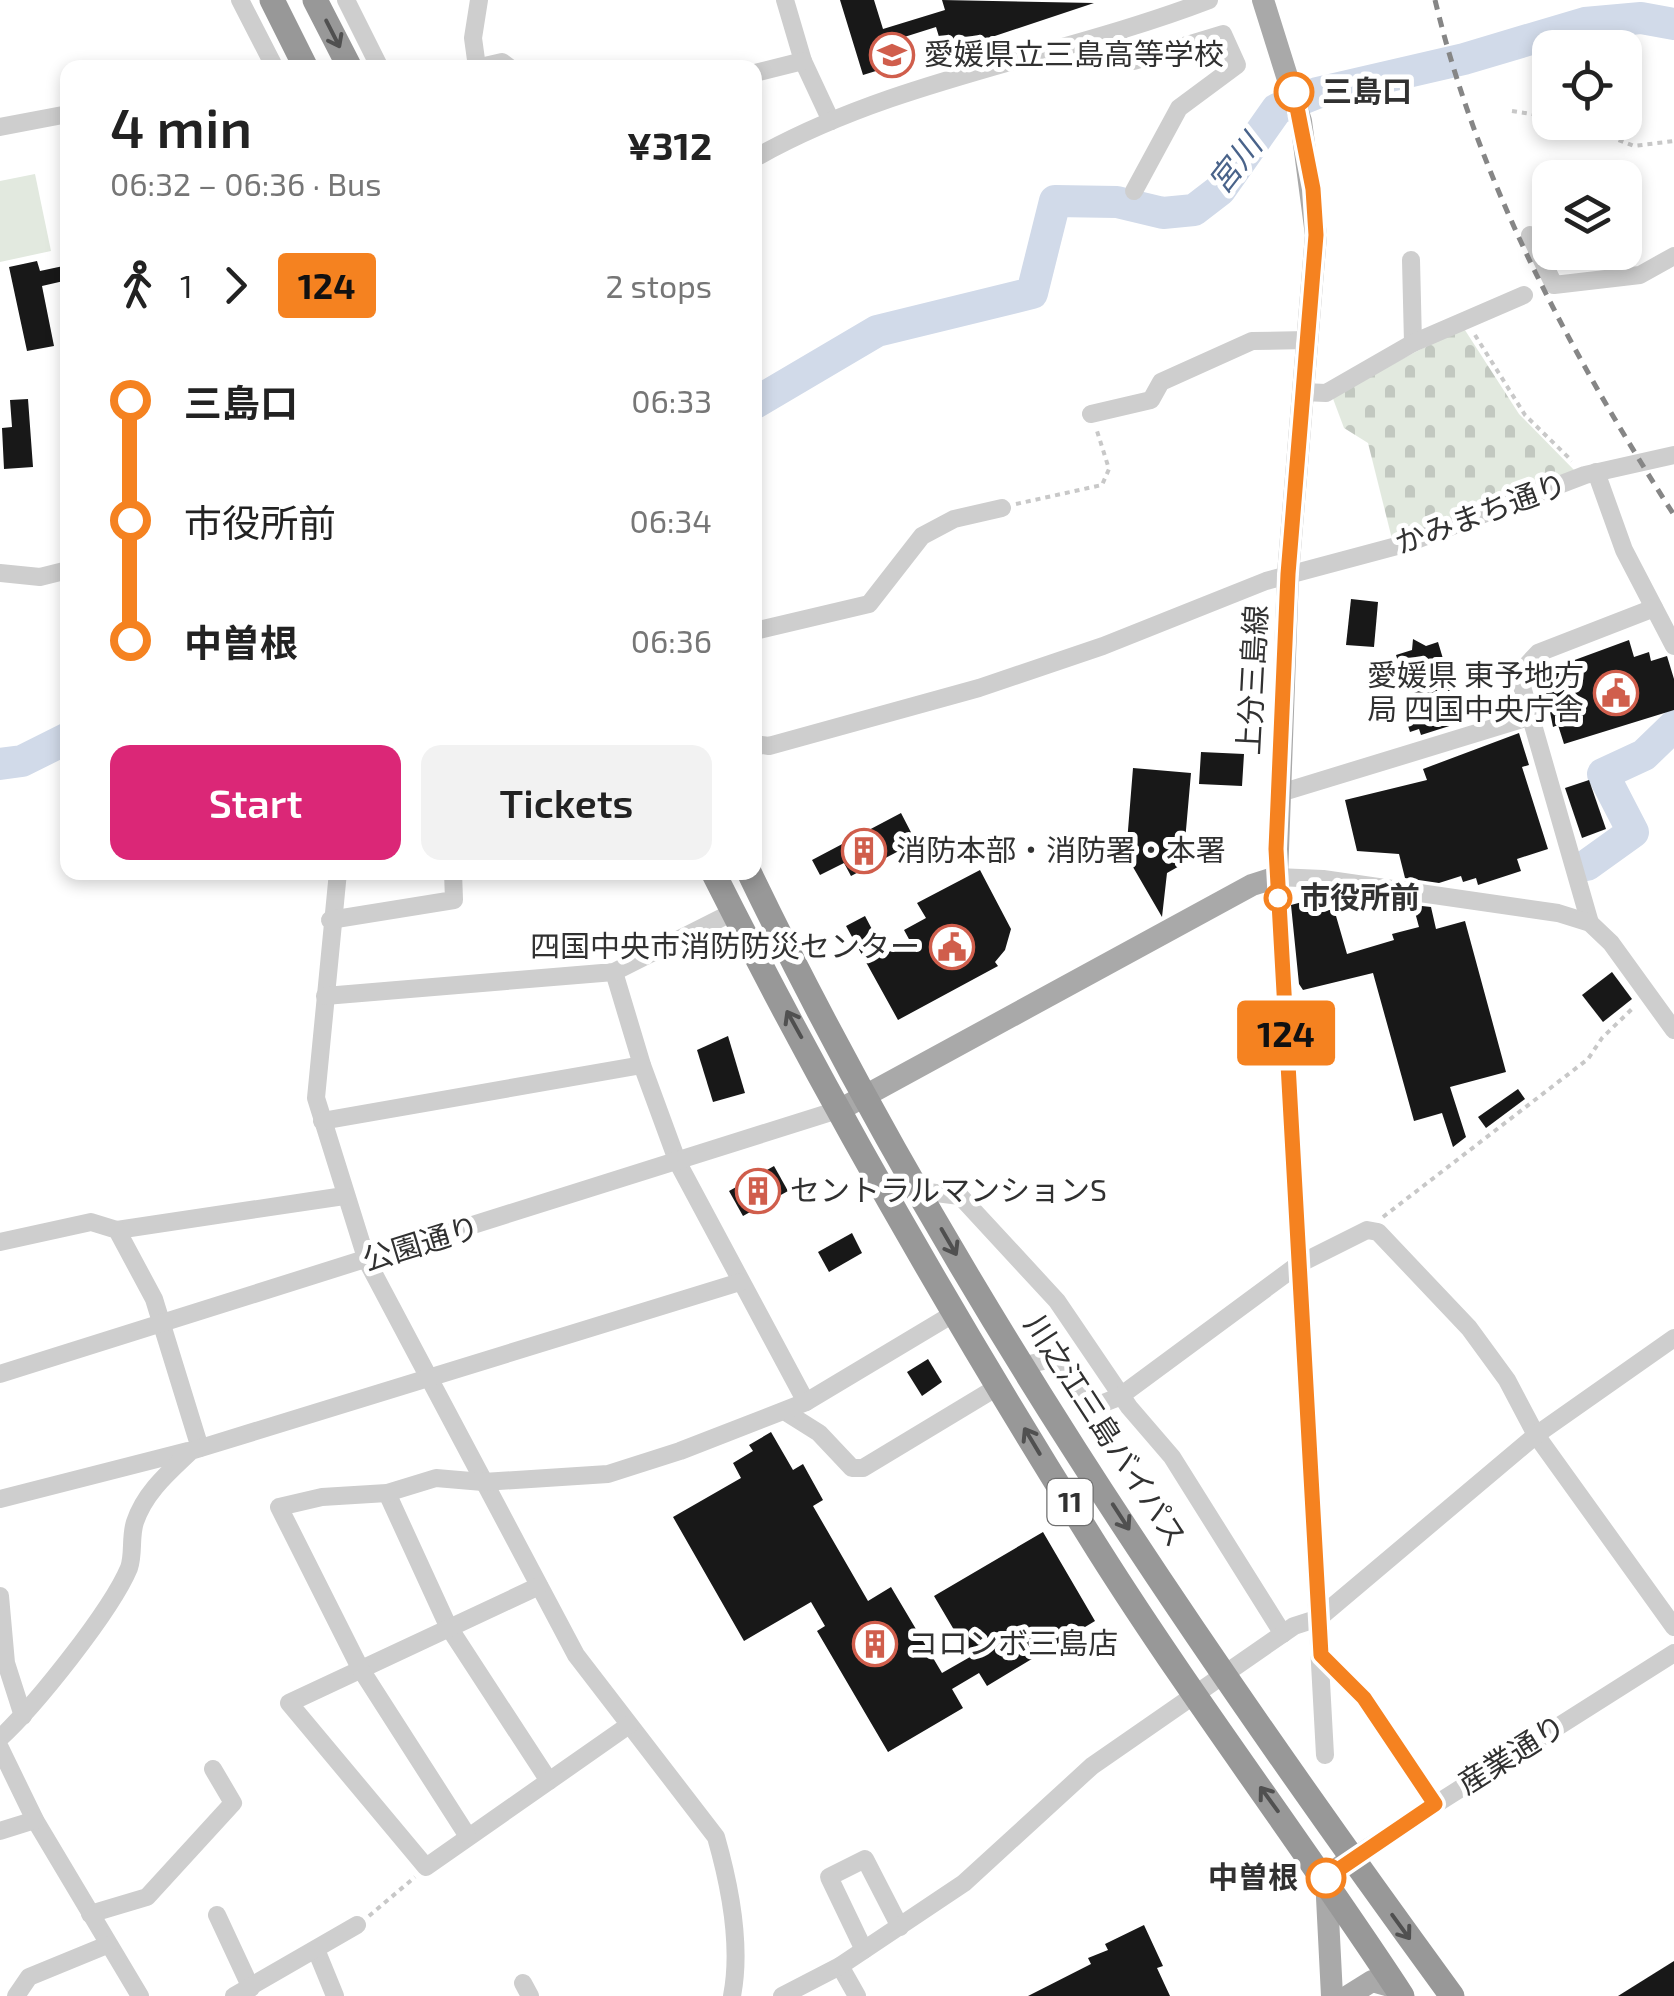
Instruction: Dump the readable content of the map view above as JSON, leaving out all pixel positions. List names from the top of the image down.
{
  "streets": {
    "highway": ["川之江三島バイパス", "11"],
    "main road": ["上分三島線"],
    "street": ["かみまち通り", "公園通り", "産業通り"]
  },
  "crossings": [
    ["かみまち通り", "上分三島線"],
    ["公園通り", "11"],
    ["川之江三島バイパス", "産業通り"]
  ],
  "water": ["宮川"],
  "places": {
    "school or university": ["愛媛県立三島高等学校"],
    "other": ["三島口", "市役所前", "中曽根"],
    "public building": ["愛媛県 東予地方 局 四国中央庁舎", "四国中央市消防防災センター"],
    "building": ["消防本部・消防署・本署", "セントラルマンションS", "コロンボ三島店"]
  },
  "lines": ["bus line 124"],
  "page": {
    "on_map": "124",
    "heading": ["4 min", "06:32 – 06:36 · Bus", "¥312"],
    "legs": ["1", "124", "2 stops"],
    "list": [
      {
        "name": "三島口",
        "value": "06:33"
      },
      {
        "name": "市役所前",
        "value": "06:34"
      },
      {
        "name": "中曽根",
        "value": "06:36"
      }
    ],
    "buttons": ["Start", "Tickets"]
  }
}
